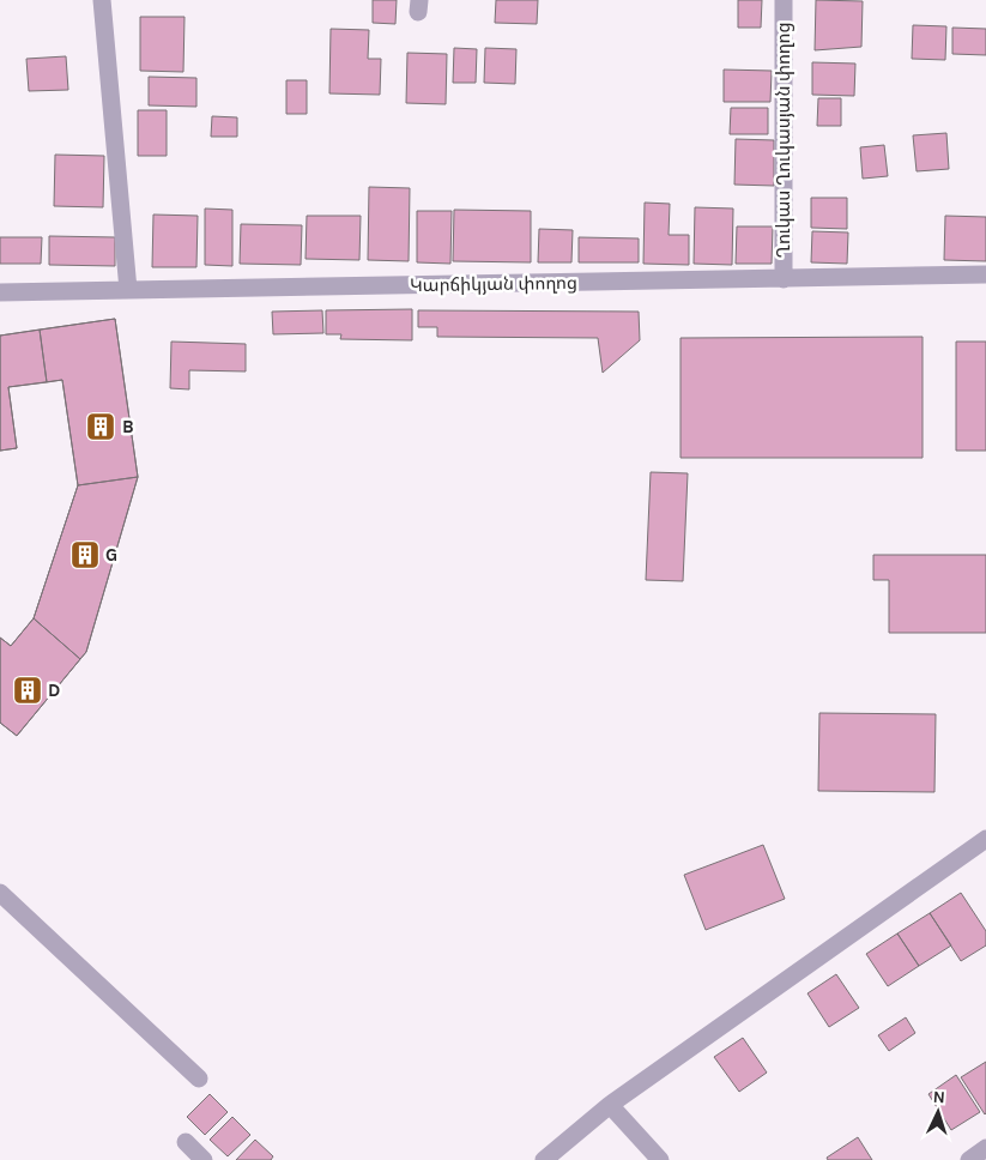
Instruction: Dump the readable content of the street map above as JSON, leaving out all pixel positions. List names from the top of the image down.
{
  "streets": {
    "street": ["Ղուկաս Ղուկասյան փողոց", "Կարճիկյան փողոց"]
  },
  "crossings": [
    ["Ղուկաս Ղուկասյան փողոց", "Կարճիկյան փողոց"]
  ],
  "places": {
    "building": ["B", "G", "D"]
  },
  "north": "top"
}
